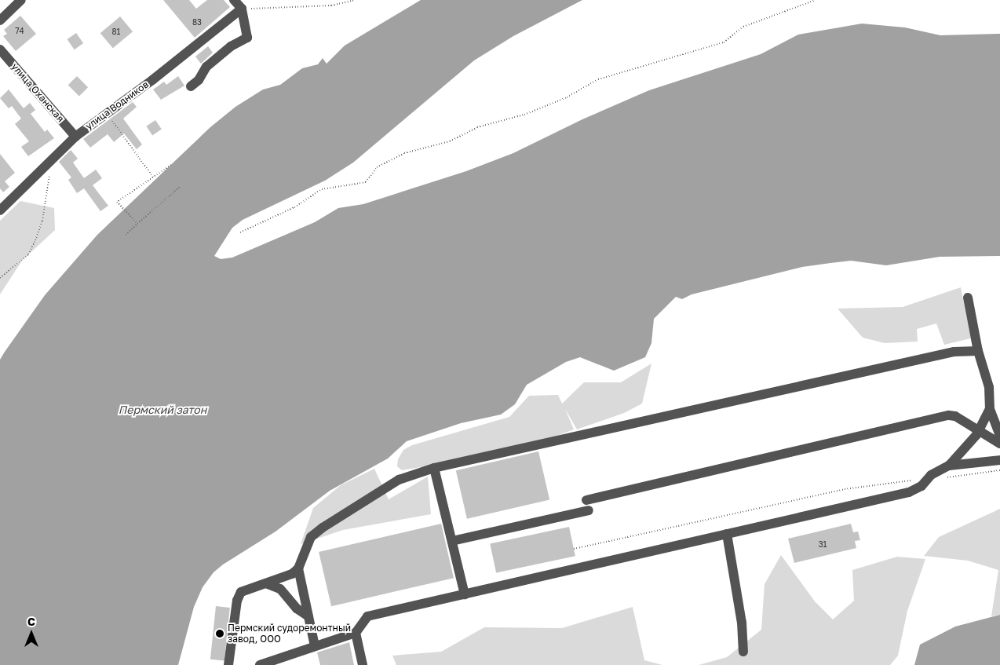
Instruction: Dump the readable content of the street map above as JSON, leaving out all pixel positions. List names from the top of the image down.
{
  "streets": {
    "street": ["улица Оханская", "улица Водников"]
  },
  "crossings": [
    ["улица Оханская", "улица Водников"]
  ],
  "water": ["Пермский затон"],
  "places": ["Пермский судоремонтный завод, ООО"],
  "house_numbers": [
    "83",
    "74",
    "81",
    "31"
  ],
  "north": "top"
}
